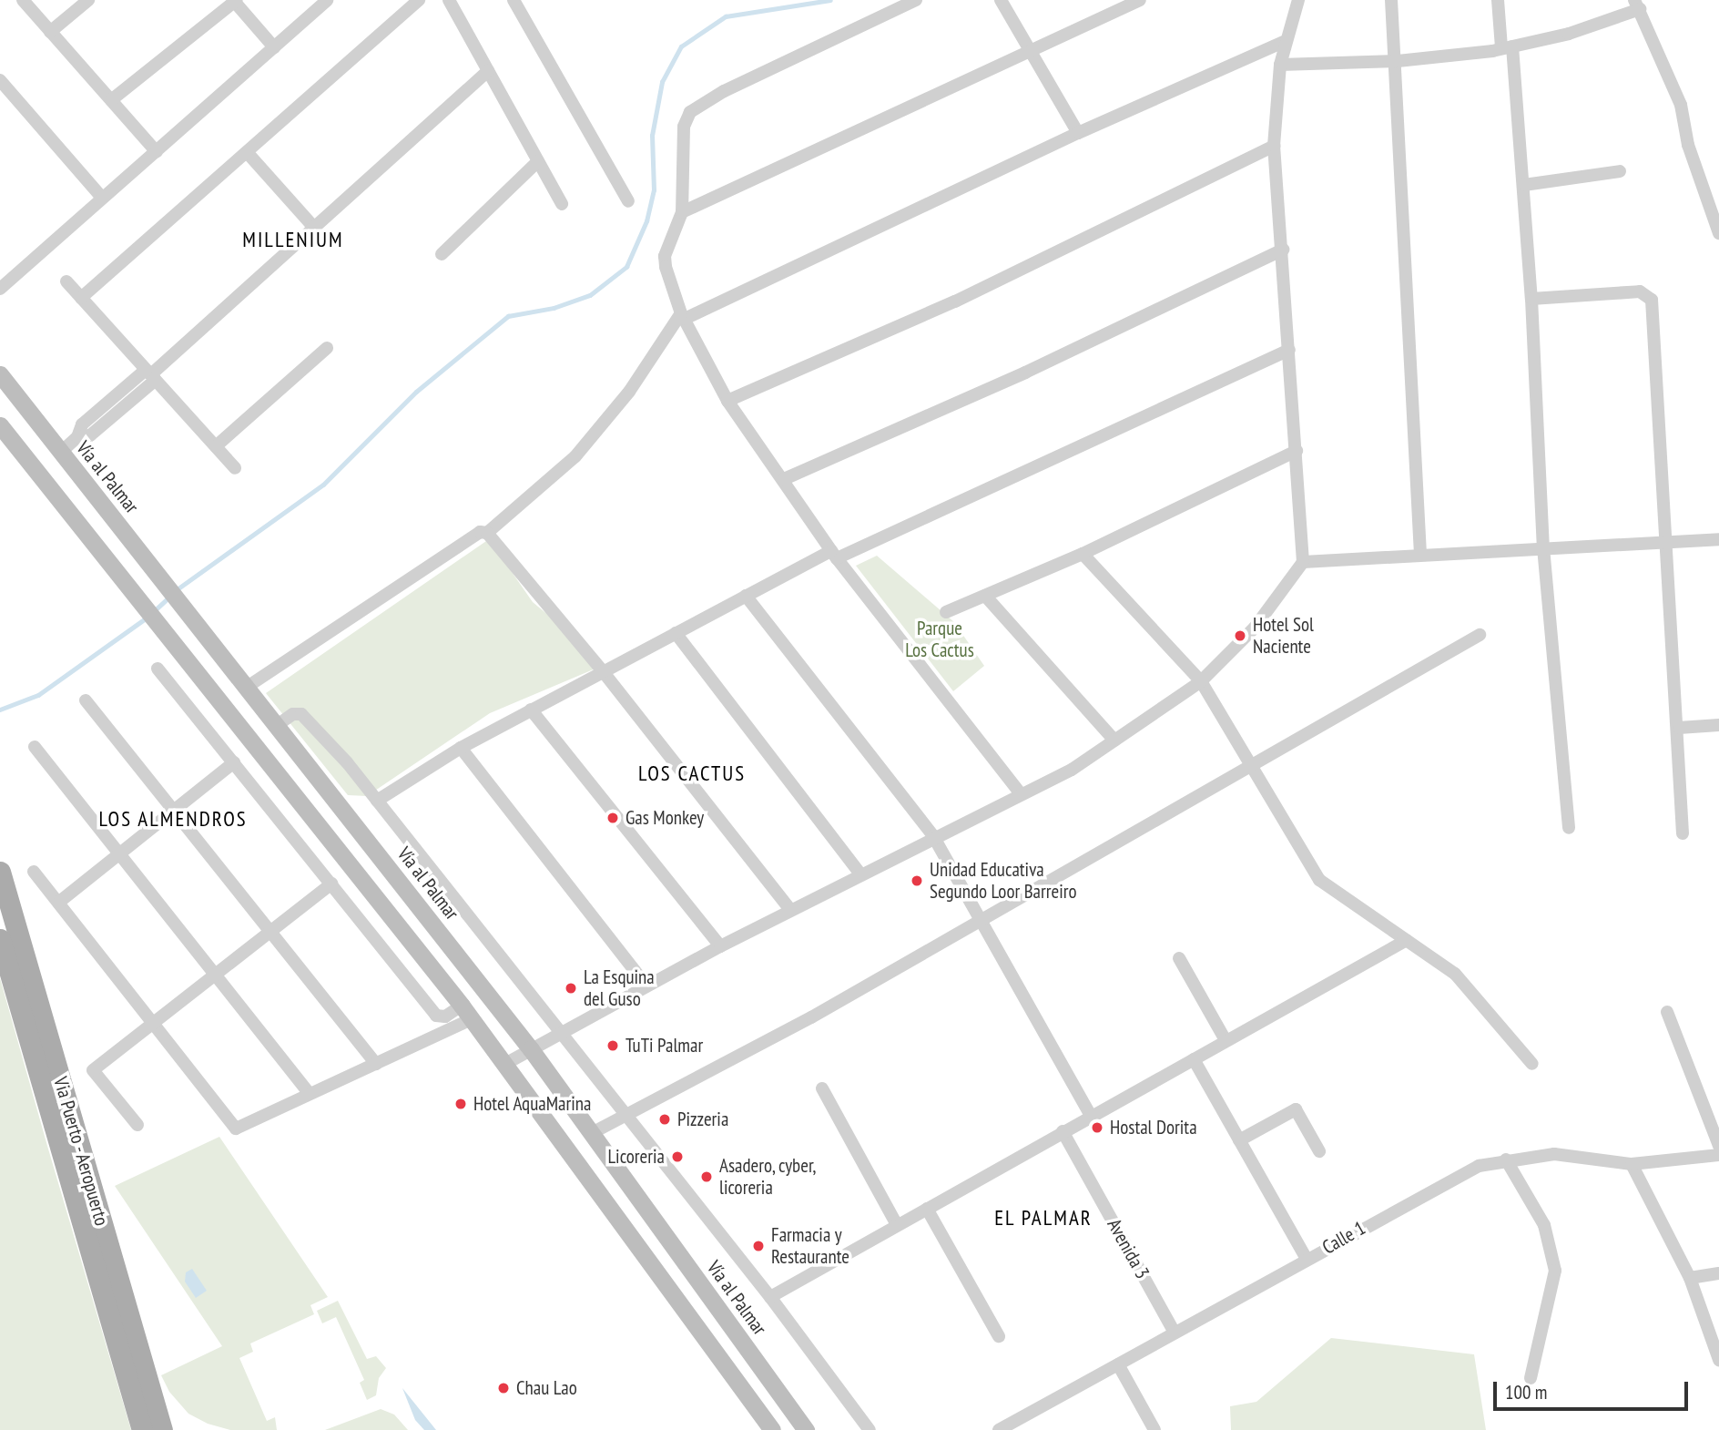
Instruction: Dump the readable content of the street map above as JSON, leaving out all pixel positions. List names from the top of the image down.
{
  "streets": {
    "main road": ["Vía al Palmar", "Via Puerto - Aeropuerto"],
    "street": ["Calle 1", "Avenida 3"]
  },
  "crossings": [
    ["Calle 1", "Avenida 3"]
  ],
  "districts": [
    "MILLENIUM",
    "LOS CACTUS",
    "LOS ALMENDROS",
    "EL PALMAR"
  ],
  "parks": ["Parque Los Cactus"],
  "places": [
    "Hotel Sol Naciente",
    "Gas Monkey",
    "Unidad Educativa Segundo Loor Barreiro",
    "La Esquina del Guso",
    "TuTi Palmar",
    "Hotel AquaMarina",
    "Pizzeria",
    "Hostal Dorita",
    "Licoreria",
    "Asadero, cyber, licoreria",
    "Farmacia y Restaurante",
    "Chau Lao"
  ],
  "scale_bar": "100 m"
}
